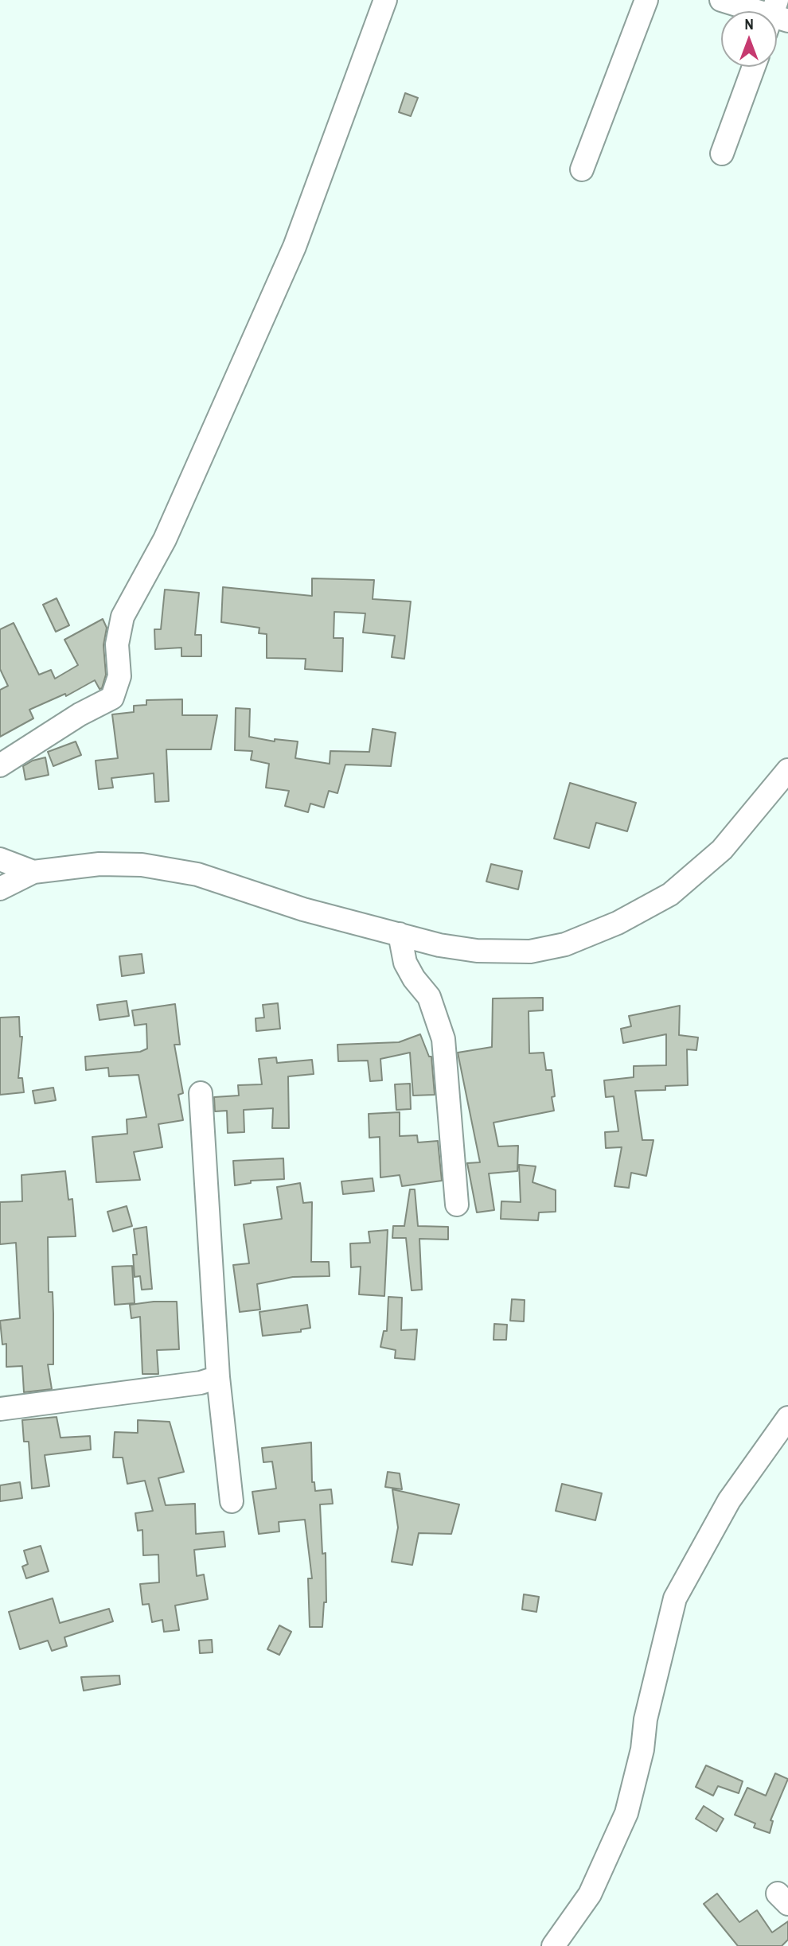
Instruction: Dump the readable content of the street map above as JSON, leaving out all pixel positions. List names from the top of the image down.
{
  "north": "top"
}
